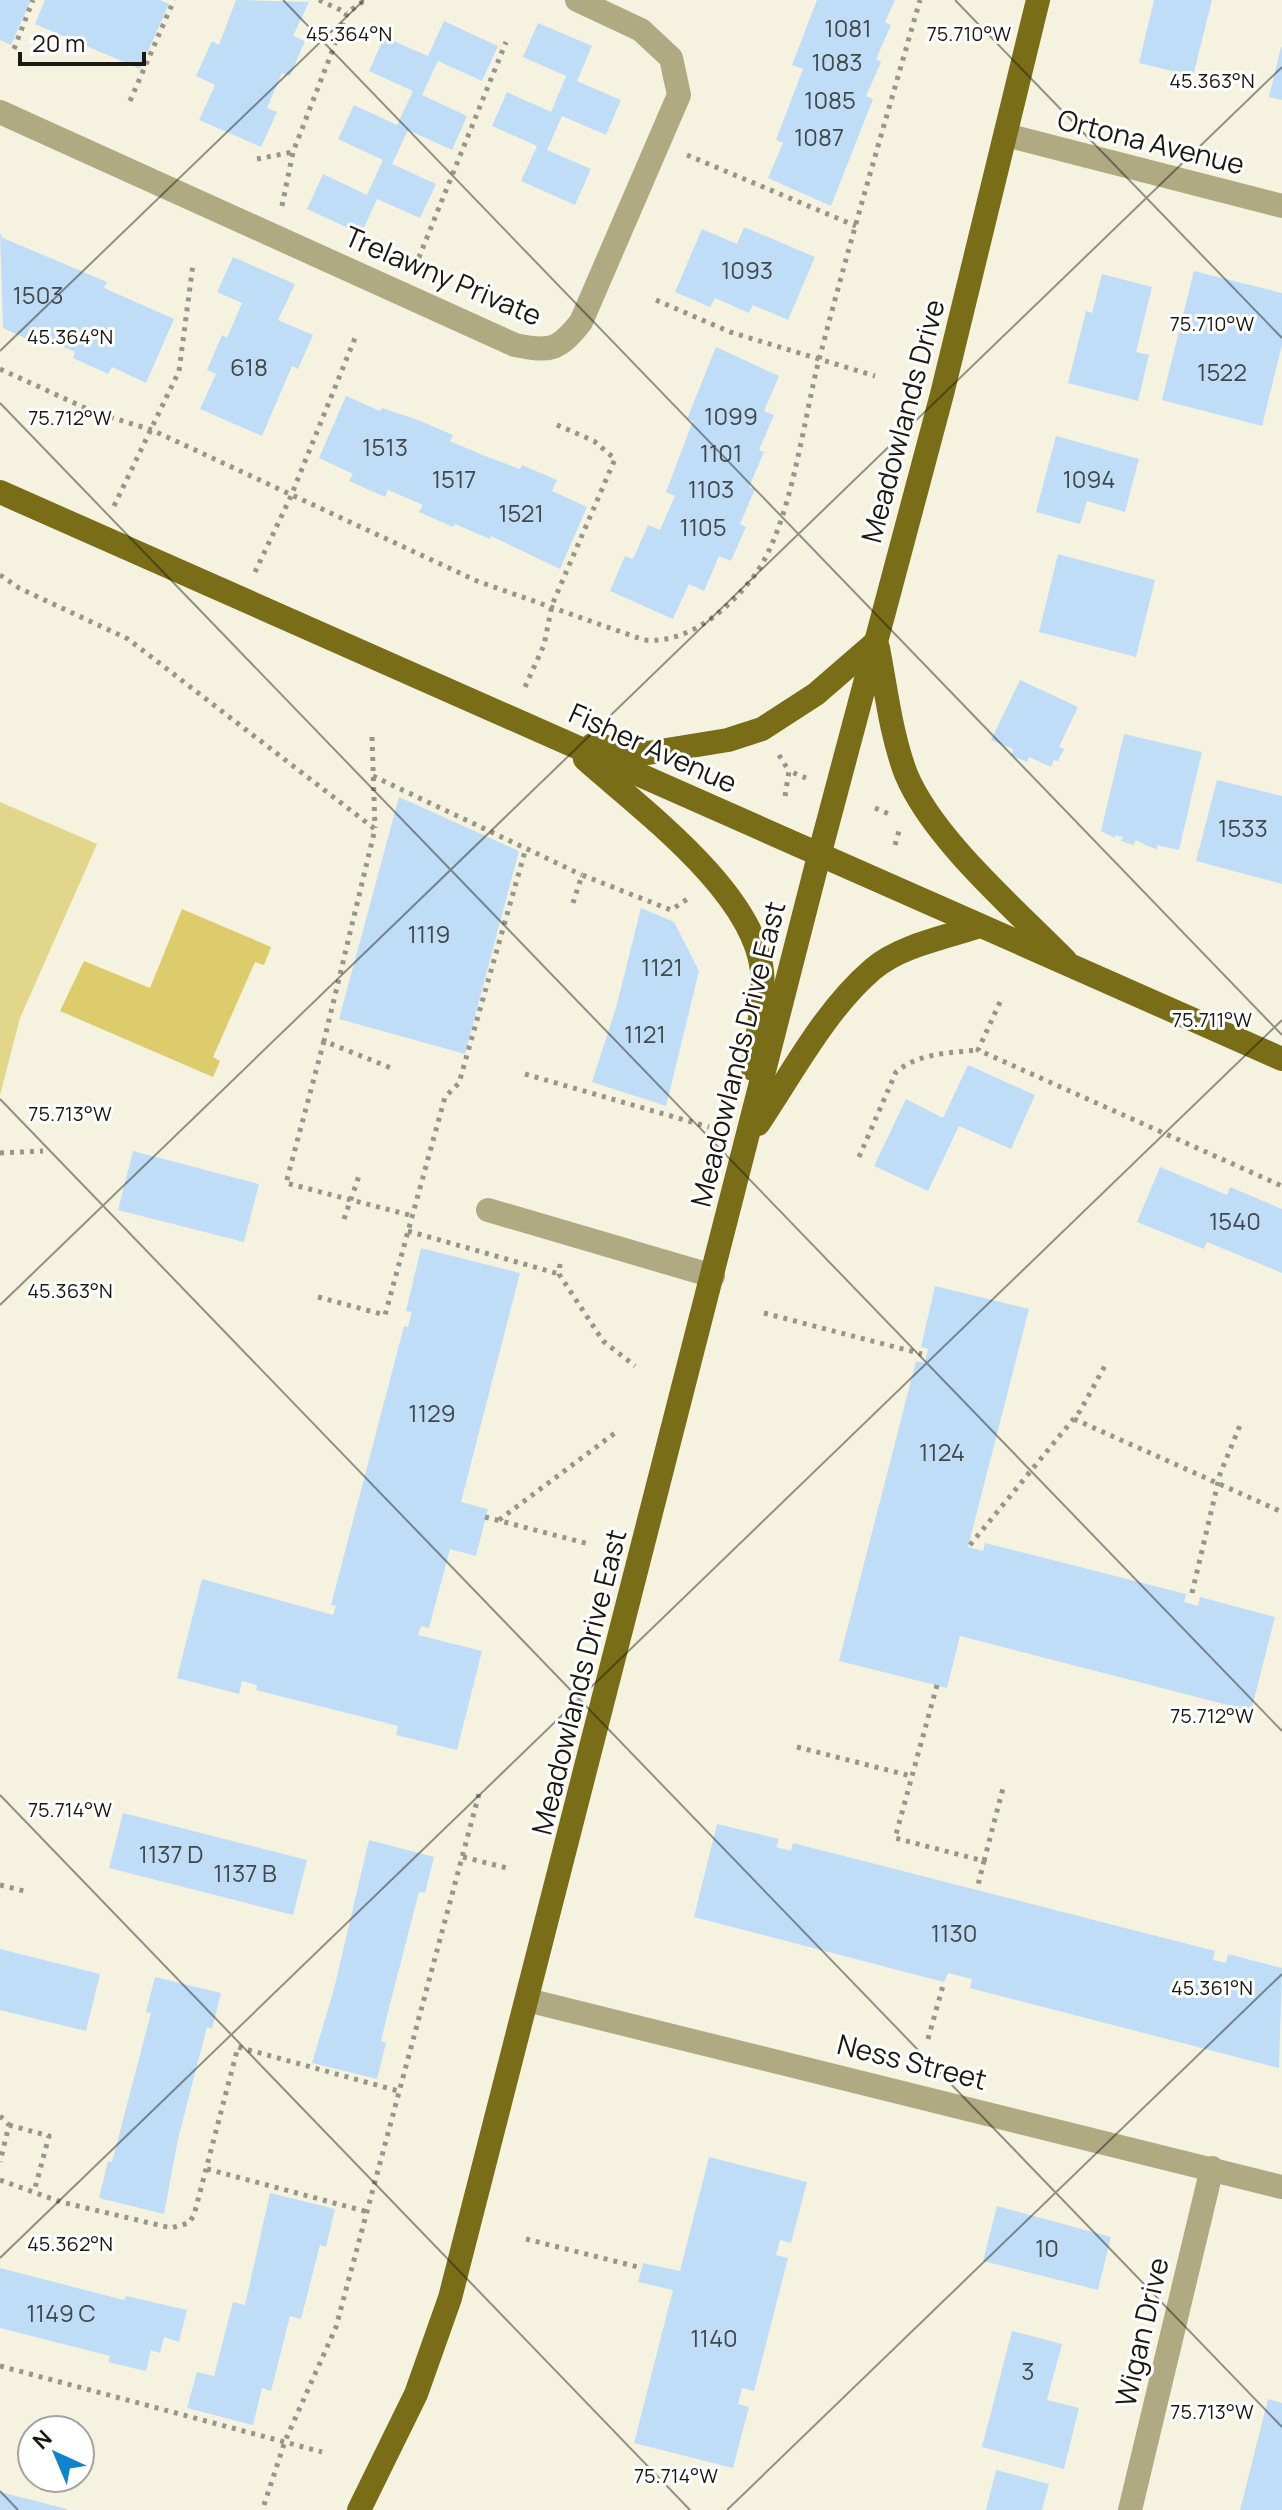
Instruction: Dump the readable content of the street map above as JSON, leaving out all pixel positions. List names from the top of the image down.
{
  "streets": {
    "main road": ["Meadowlands Drive", "Fisher Avenue", "Meadowlands Drive East"],
    "street": [
      "Ortona Avenue",
      "Trelawny Private",
      "Ness Street",
      "Wigan Drive"
    ]
  },
  "crossings": [
    ["Ortona Avenue", "Meadowlands Drive"],
    ["Meadowlands Drive", "Fisher Avenue"],
    ["Meadowlands Drive", "Meadowlands Drive East"],
    ["Fisher Avenue", "Meadowlands Drive East"],
    ["Meadowlands Drive East", "Ness Street"],
    ["Ness Street", "Wigan Drive"]
  ],
  "house_numbers": [
    "1081",
    "1083",
    "1085",
    "1087",
    "1093",
    "1503",
    "618",
    "1522",
    "1099",
    "1513",
    "1101",
    "1517",
    "1094",
    "1103",
    "1521",
    "1105",
    "1533",
    "1119",
    "1121",
    "1121",
    "1540",
    "1129",
    "1124",
    "1137 D",
    "1137 B",
    "1130",
    "10",
    "1149 C",
    "1140",
    "3"
  ],
  "scale_bar": "20 m",
  "north": "top left",
  "coordinates": [
    "45.364°N",
    "75.710°W",
    "45.363°N",
    "75.712°W",
    "75.711°W",
    "75.713°W",
    "75.714°W",
    "45.361°N",
    "45.362°N"
  ]
}
